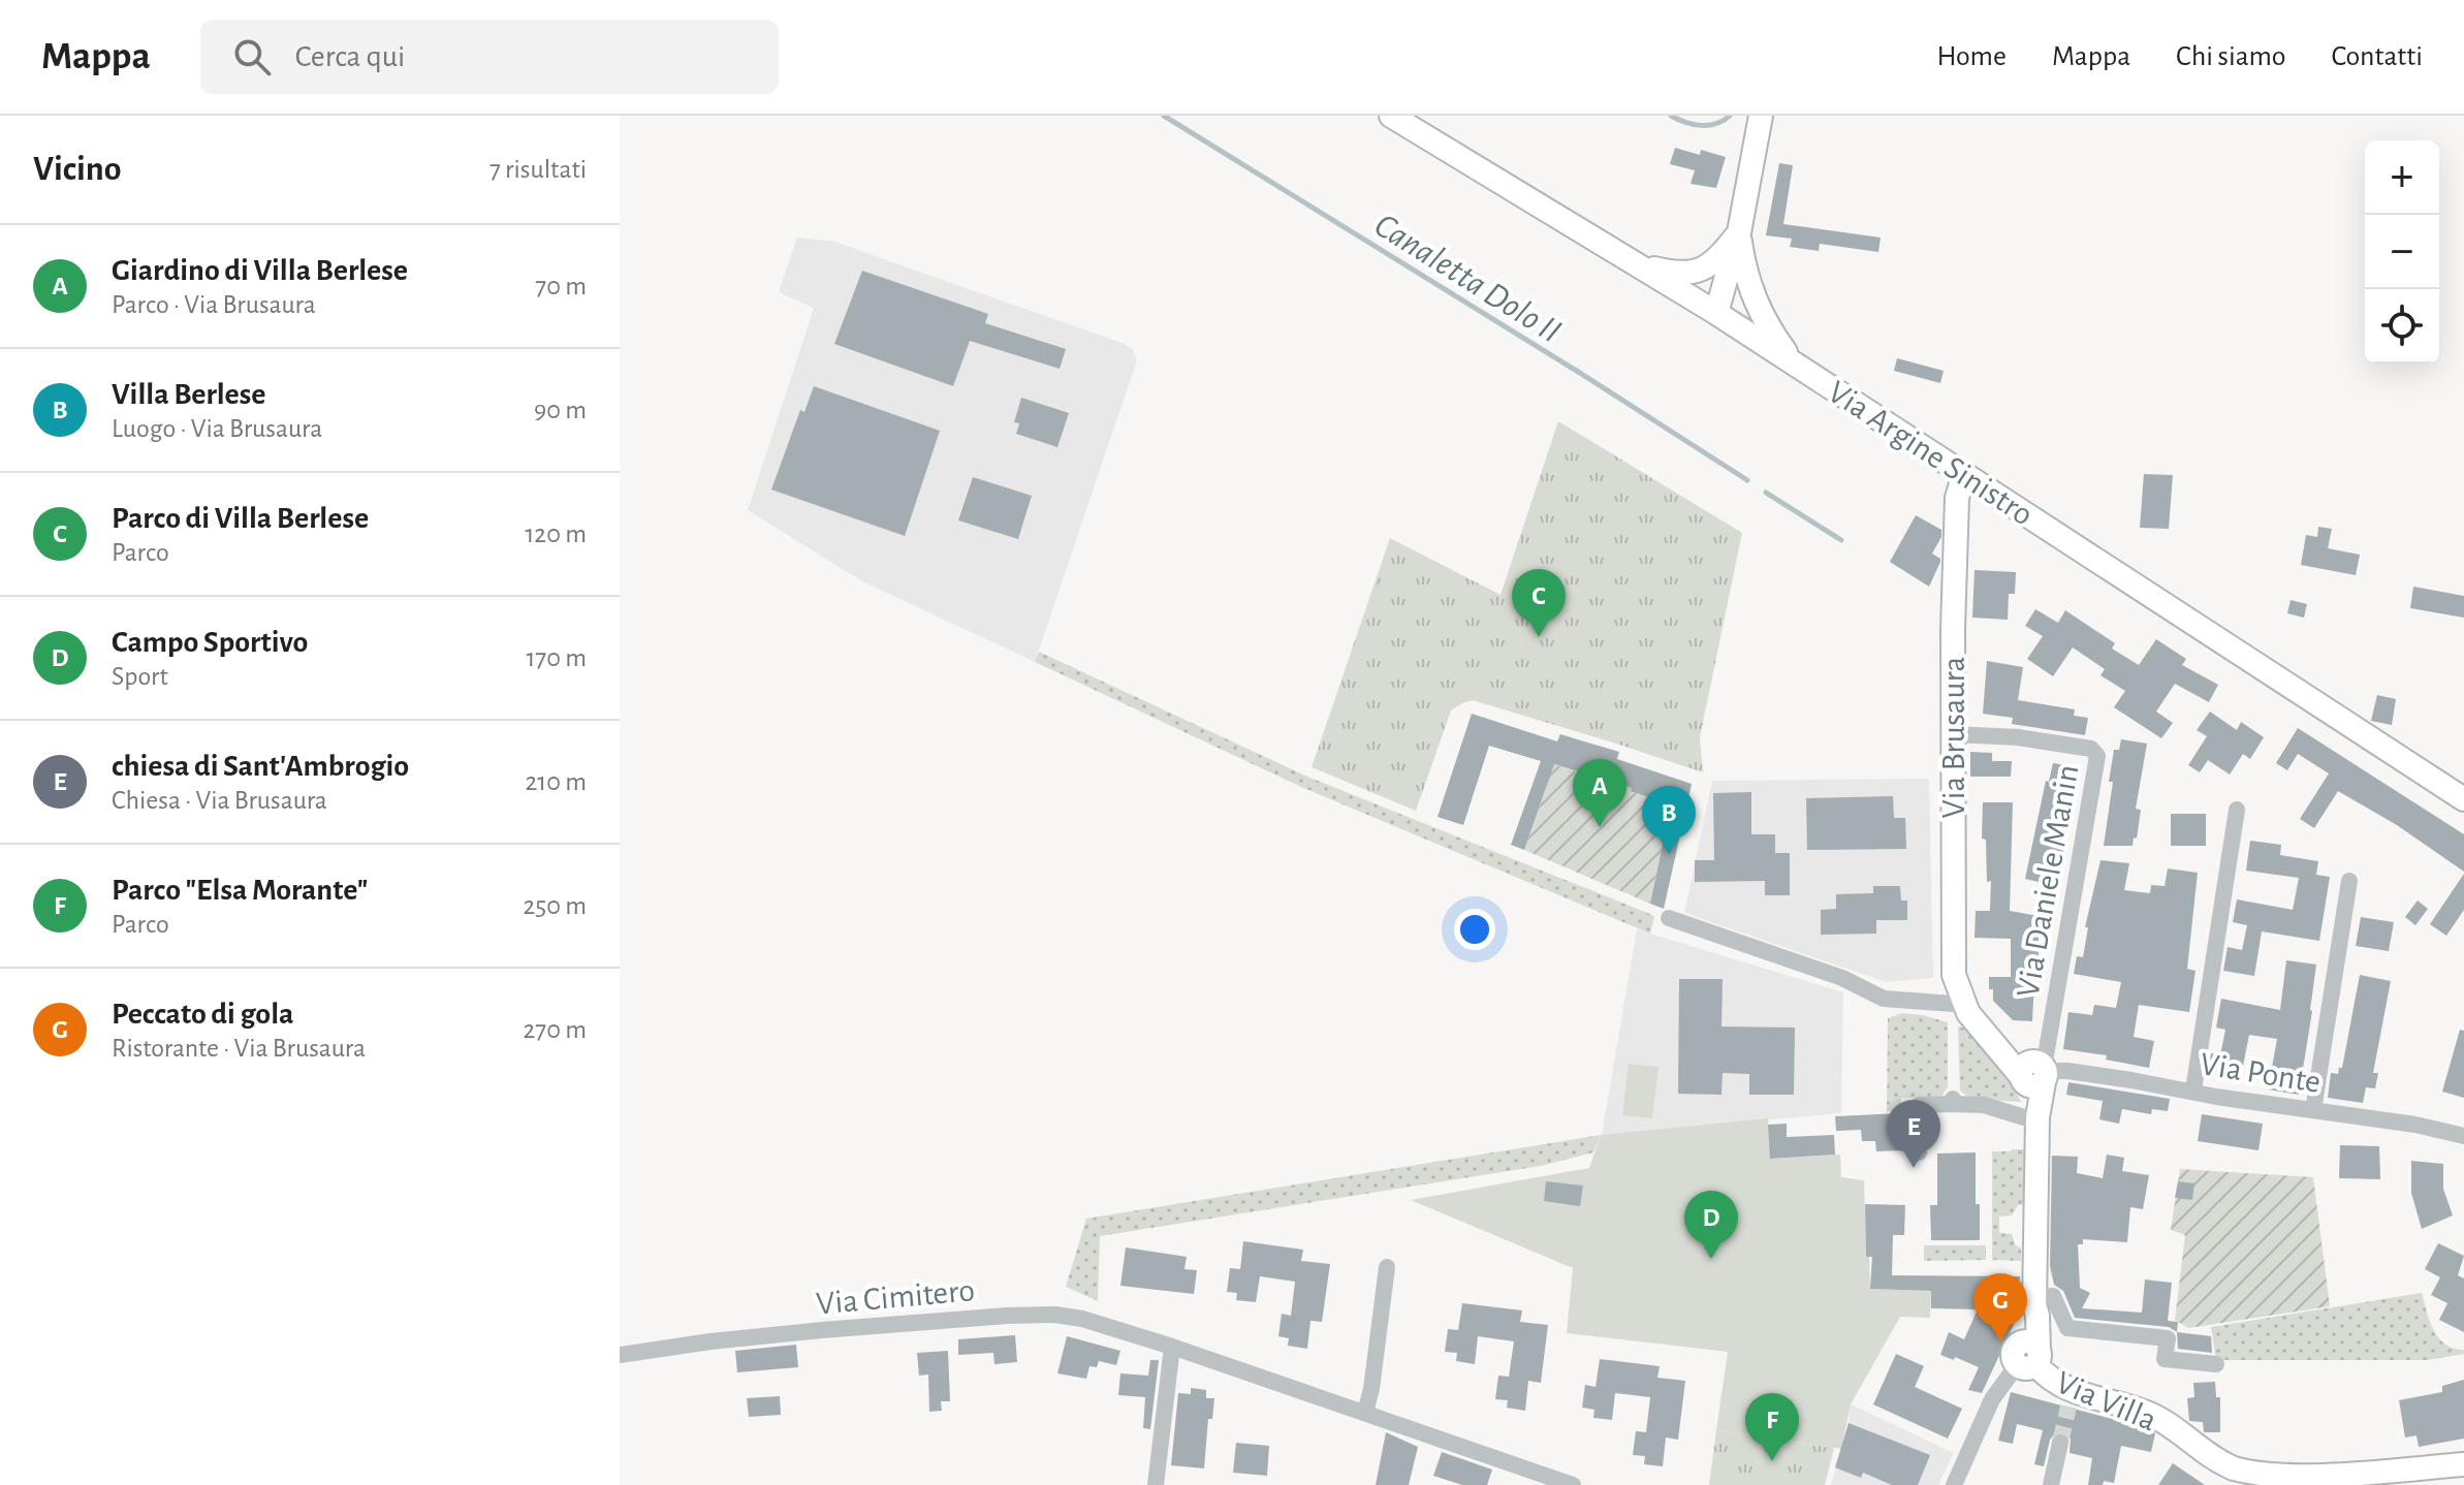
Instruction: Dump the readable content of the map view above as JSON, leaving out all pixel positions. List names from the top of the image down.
{
  "streets": {
    "main road": ["Via Argine Sinistro", "Via Brusaura", "Via Villa"],
    "street": ["Via Daniele Manin", "Via Ponte", "Via Cimitero"]
  },
  "crossings": [
    ["Via Argine Sinistro", "Via Brusaura"],
    ["Via Brusaura", "Via Daniele Manin"],
    ["Via Brusaura", "Via Ponte"],
    ["Via Daniele Manin", "Via Ponte"]
  ],
  "water": ["Canaletta Dolo II"],
  "page": {
    "header": "Mappa",
    "search": "Cerca qui",
    "nav": [
      "Home",
      "Mappa",
      "Chi siamo",
      "Contatti"
    ],
    "heading": ["Vicino", "7 risultati"],
    "map_buttons": ["+", "−"],
    "list": [
      {
        "mark": "A",
        "name": "Giardino di Villa Berlese",
        "note": "Parco · Via Brusaura",
        "value": "70 m"
      },
      {
        "mark": "B",
        "name": "Villa Berlese",
        "note": "Luogo · Via Brusaura",
        "value": "90 m"
      },
      {
        "mark": "C",
        "name": "Parco di Villa Berlese",
        "note": "Parco",
        "value": "120 m"
      },
      {
        "mark": "D",
        "name": "Campo Sportivo",
        "note": "Sport",
        "value": "170 m"
      },
      {
        "mark": "E",
        "name": "chiesa di Sant'Ambrogio",
        "note": "Chiesa · Via Brusaura",
        "value": "210 m"
      },
      {
        "mark": "F",
        "name": "Parco \"Elsa Morante\"",
        "note": "Parco",
        "value": "250 m"
      },
      {
        "mark": "G",
        "name": "Peccato di gola",
        "note": "Ristorante · Via Brusaura",
        "value": "270 m"
      }
    ],
    "pins": [
      "C",
      "A",
      "B",
      "E",
      "D",
      "G",
      "F"
    ]
  }
}
